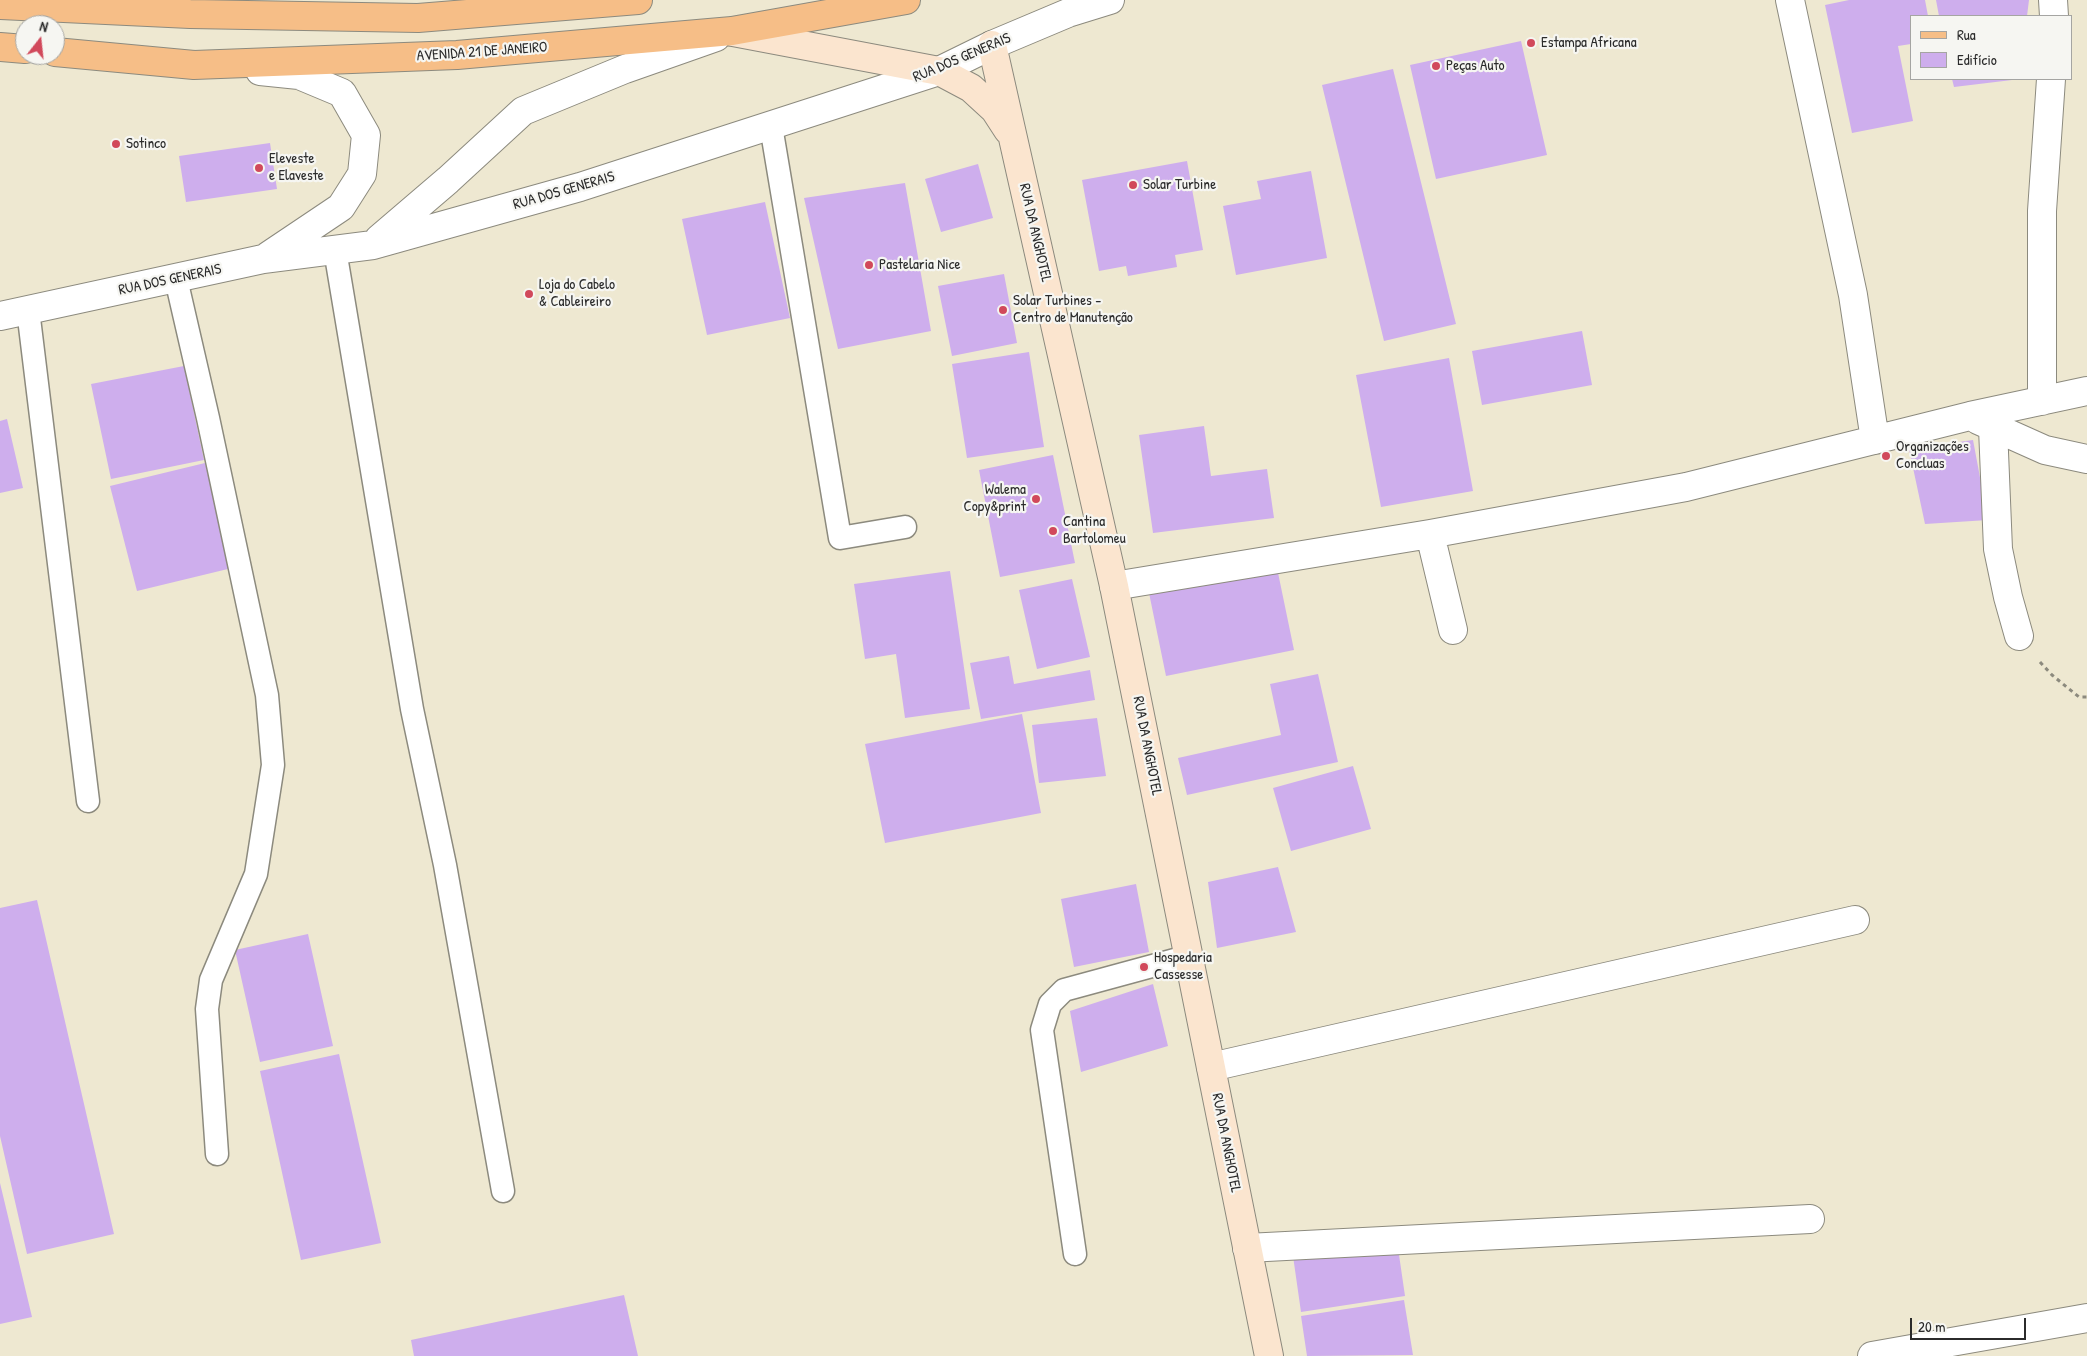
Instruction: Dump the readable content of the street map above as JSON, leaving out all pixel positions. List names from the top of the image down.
{
  "streets": {
    "main road": ["AVENIDA 21 DE JANEIRO", "RUA DA ANGHOTEL"],
    "street": ["RUA DOS GENERAIS"]
  },
  "crossings": [
    ["AVENIDA 21 DE JANEIRO", "RUA DA ANGHOTEL"],
    ["RUA DOS GENERAIS", "RUA DA ANGHOTEL"]
  ],
  "places": [
    "Estampa Africana",
    "Peças Auto",
    "Sotinco",
    "Eleveste e Elaveste",
    "Solar Turbine",
    "Pastelaria Nice",
    "Loja do Cabelo & Cableireiro",
    "Solar Turbines - Centro de Manutenção",
    "Organizações Concluas",
    "Walema Copy&print",
    "Cantina Bartolomeu",
    "Hospedaria Cassesse"
  ],
  "legend": ["Rua", "Edifício"],
  "scale_bar": "20 m",
  "north": "top"
}
